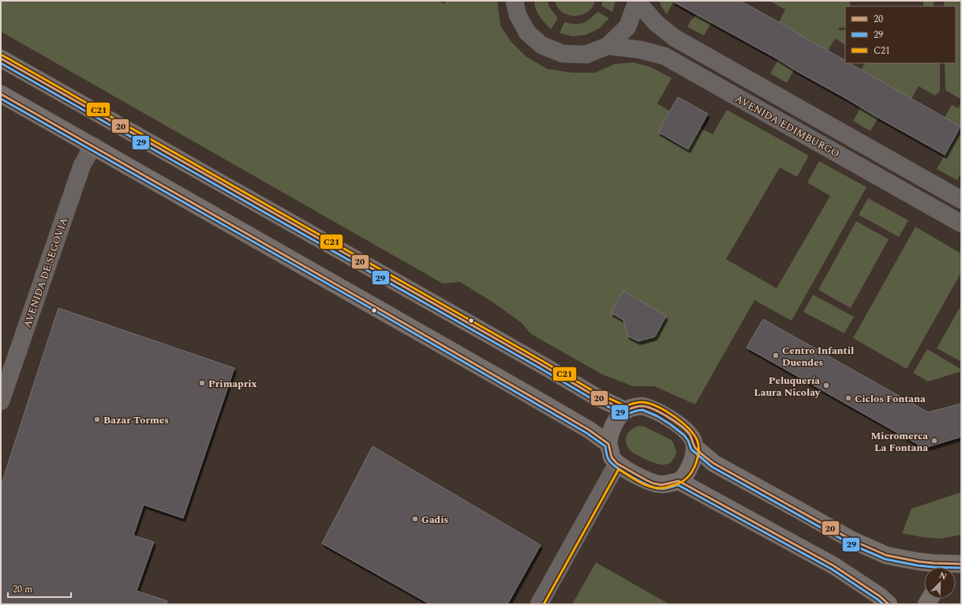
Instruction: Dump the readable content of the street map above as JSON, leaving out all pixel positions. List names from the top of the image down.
{
  "streets": {
    "street": ["AVENIDA EDIMBURGO", "AVENIDA DE SEGOVIA"]
  },
  "places": [
    "Centro Infantil Duendes",
    "Primaprix",
    "Peluquería Laura Nicolay",
    "Ciclos Fontana",
    "Bazar Tormes",
    "Micromerca La Fontana",
    "Gadis"
  ],
  "lines": ["transit line C21", "transit line 20", "transit line 29"],
  "legend": ["20", "29", "C21"],
  "scale_bar": "20 m",
  "north": "top right"
}
